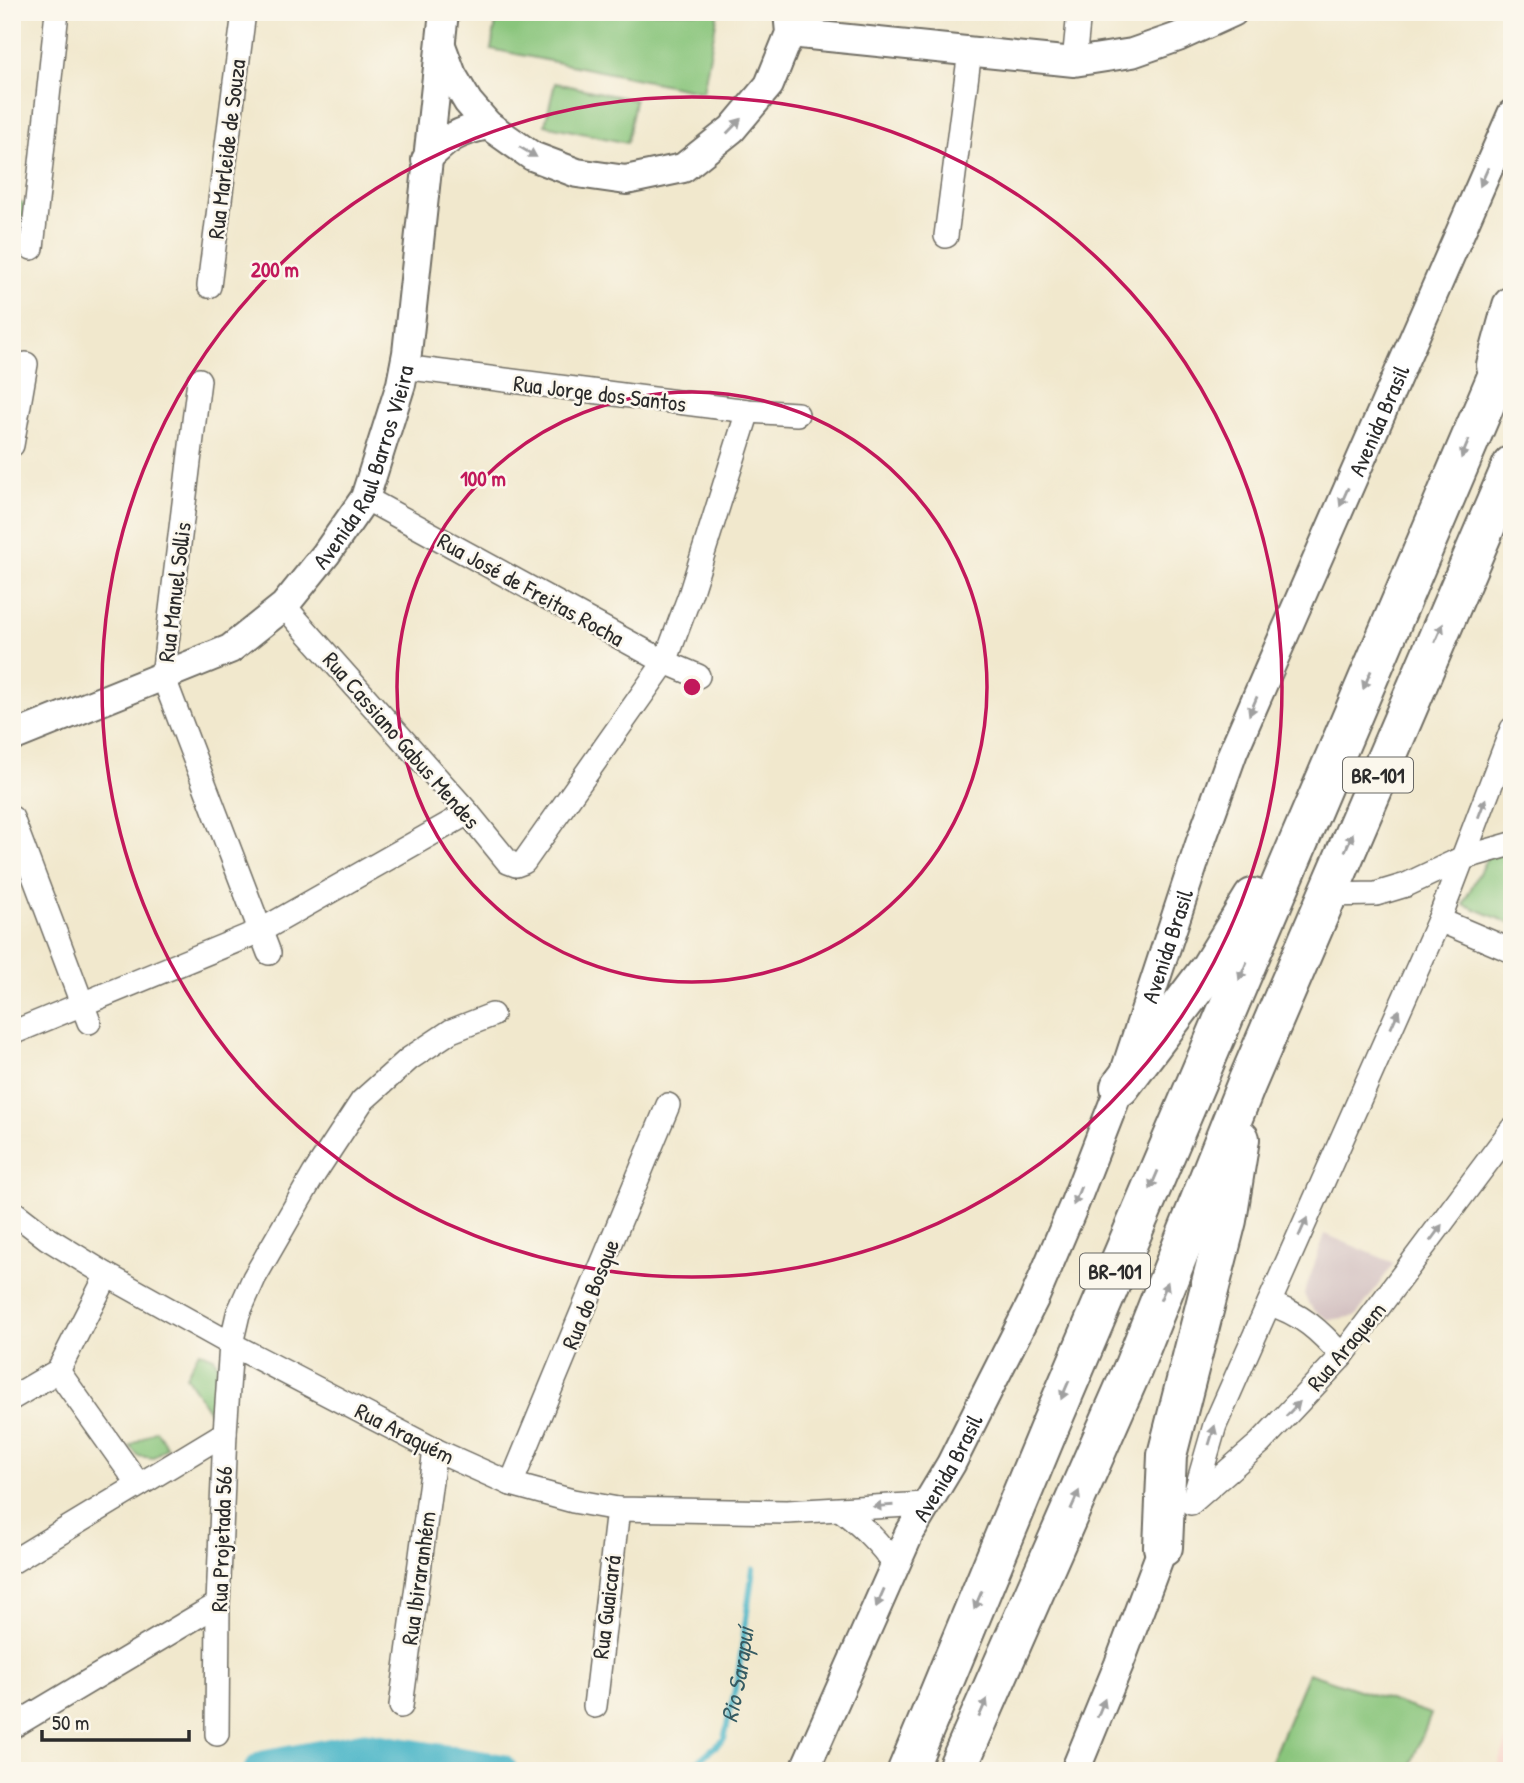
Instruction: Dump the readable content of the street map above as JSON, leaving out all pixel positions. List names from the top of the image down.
{
  "streets": {
    "highway": ["BR-101"],
    "street": [
      "Rua Marleide de Souza",
      "Rua Jorge dos Santos",
      "Avenida Brasil",
      "Avenida Raul Barros Vieira",
      "Rua José de Freitas Rocha",
      "Rua Manuel Sollis",
      "Rua Cassiano Gabus Mendes",
      "Rua do Bosque",
      "Rua Araquem",
      "Rua Araquém",
      "Rua Projetada 566",
      "Rua Ibiraranhém",
      "Rua Guaicará"
    ]
  },
  "crossings": [
    ["Rua Jorge dos Santos", "Avenida Raul Barros Vieira"],
    ["Avenida Brasil", "Rua Araquém"],
    ["Avenida Raul Barros Vieira", "Rua José de Freitas Rocha"],
    ["Avenida Raul Barros Vieira", "Rua Manuel Sollis"],
    ["Avenida Raul Barros Vieira", "Rua Cassiano Gabus Mendes"],
    ["Rua José de Freitas Rocha", "Rua Cassiano Gabus Mendes"],
    ["Rua do Bosque", "Rua Araquém"],
    ["Rua Araquém", "Rua Projetada 566"],
    ["Rua Araquém", "Rua Ibiraranhém"],
    ["Rua Araquém", "Rua Guaicará"]
  ],
  "water": ["Rio Sarapuí"],
  "scale_bar": "50 m",
  "rings": ["200 m", "100 m"]
}
